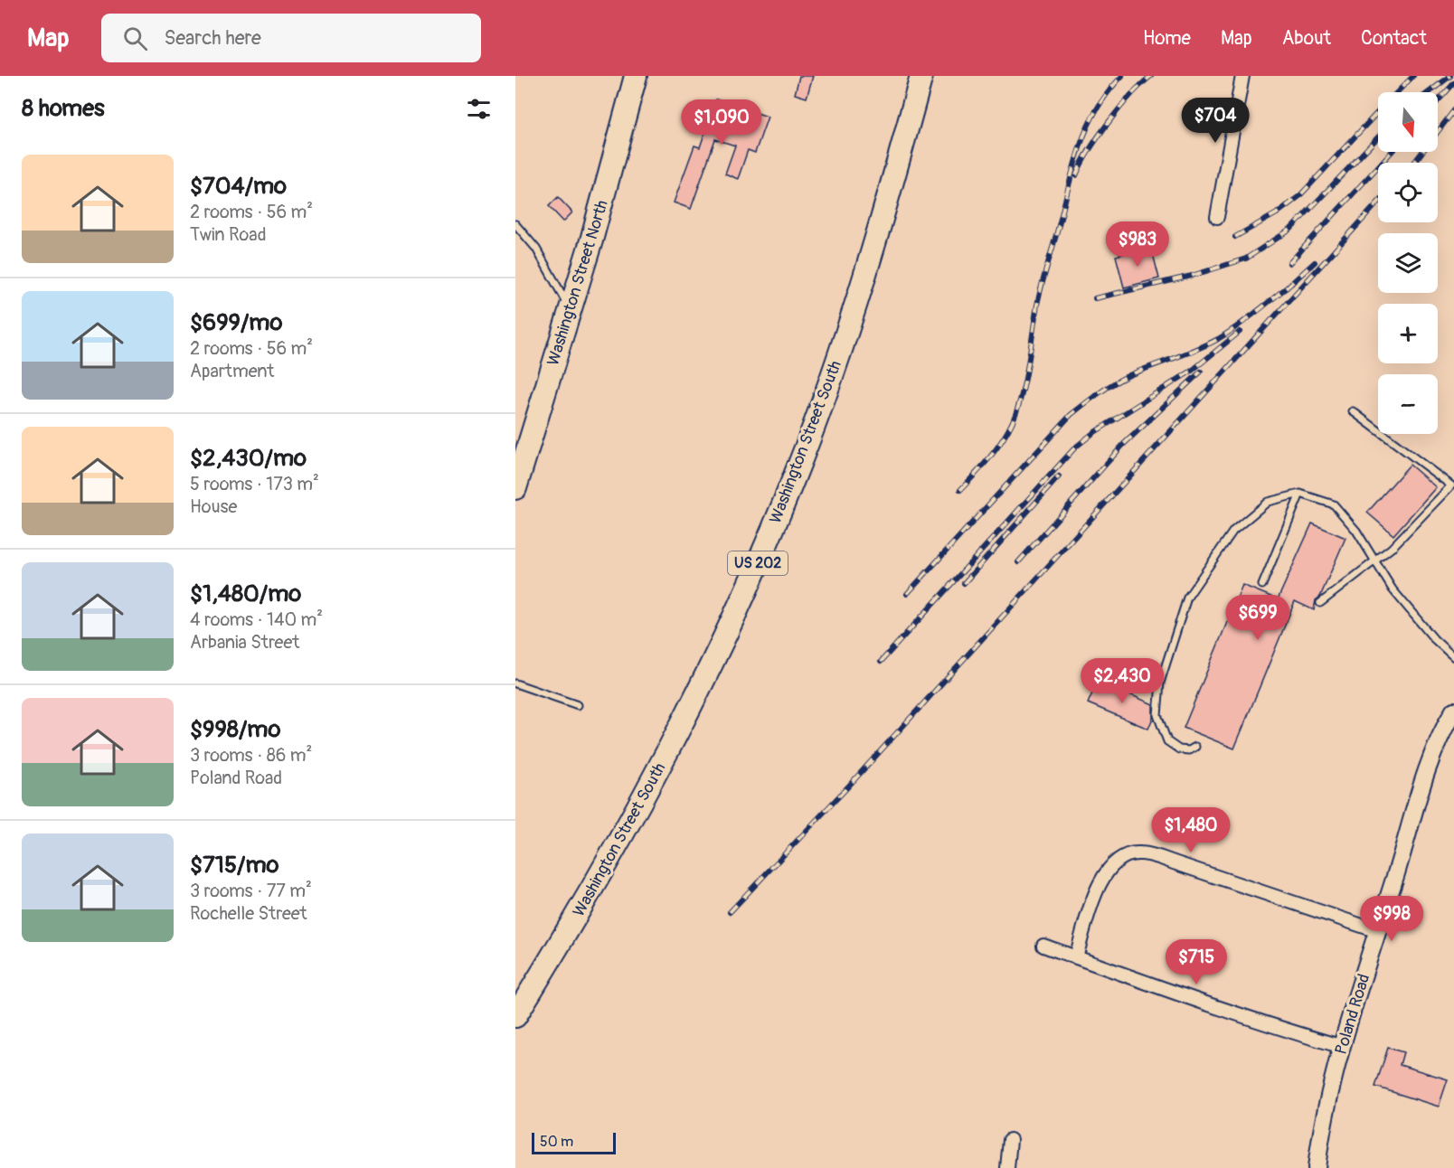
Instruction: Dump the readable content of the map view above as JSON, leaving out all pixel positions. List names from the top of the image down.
{
  "streets": {
    "highway": ["Washington Street North", "Washington Street South", "US 202"],
    "street": ["Poland Road"]
  },
  "scale_bar": "50 m",
  "north": "bottom",
  "page": {
    "header": "Map",
    "search": "Search here",
    "nav": [
      "Home",
      "Map",
      "About",
      "Contact"
    ],
    "heading": "8 homes",
    "map_buttons": ["+", "−"],
    "price": [
      "$704",
      "$1,090",
      "$983",
      "$699",
      "$2,430",
      "$1,480",
      "$998",
      "$715"
    ],
    "list": [
      {
        "name": "$704/mo",
        "note": "2 rooms · 56 m² · Twin Road"
      },
      {
        "name": "$699/mo",
        "note": "2 rooms · 56 m² · Apartment"
      },
      {
        "name": "$2,430/mo",
        "note": "5 rooms · 173 m² · House"
      },
      {
        "name": "$1,480/mo",
        "note": "4 rooms · 140 m² · Arbania Street"
      },
      {
        "name": "$998/mo",
        "note": "3 rooms · 86 m² · Poland Road"
      },
      {
        "name": "$715/mo",
        "note": "3 rooms · 77 m² · Rochelle Street"
      }
    ],
    "scale": "50 m"
  }
}
